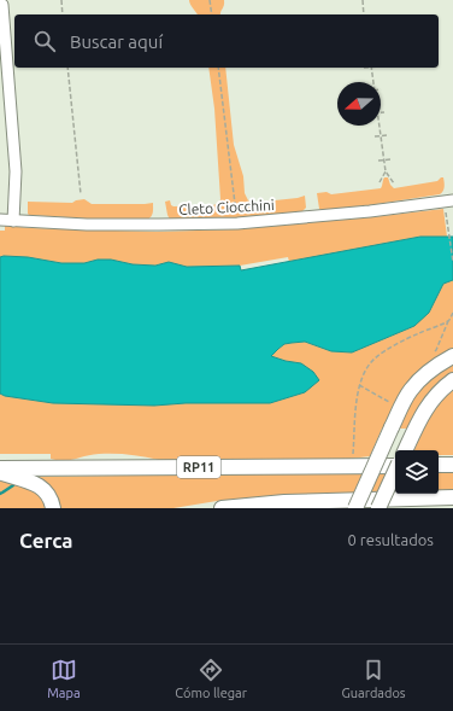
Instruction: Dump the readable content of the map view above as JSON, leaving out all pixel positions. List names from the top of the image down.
{
  "streets": {
    "main road": ["RP11"],
    "street": ["Cleto Ciocchini"]
  },
  "north": "left",
  "page": {
    "search": "Buscar aquí",
    "heading": ["Cerca", "0 resultados"],
    "nav": ["Mapa", "Cómo llegar", "Guardados"]
  }
}
